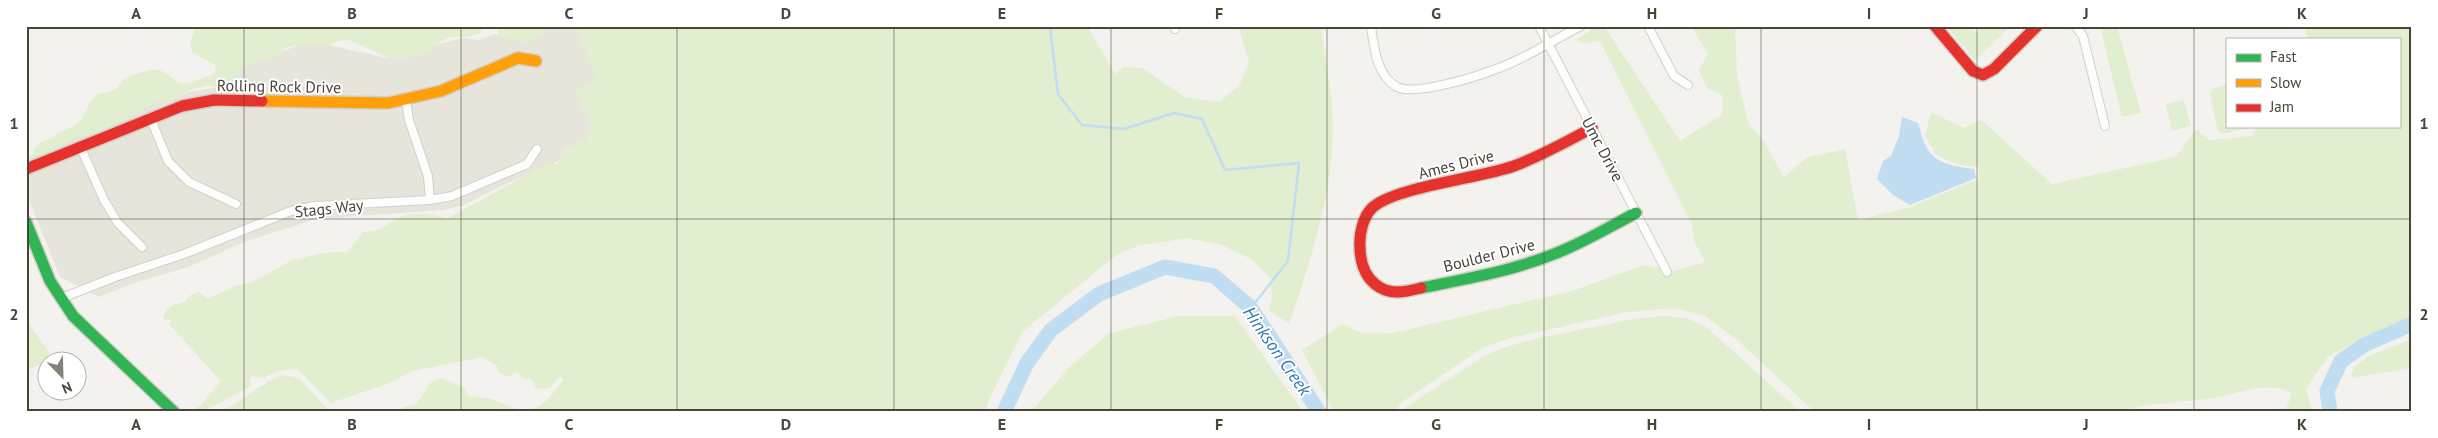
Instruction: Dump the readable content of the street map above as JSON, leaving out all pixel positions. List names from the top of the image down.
{
  "streets": {
    "street": [
      "Rolling Rock Drive",
      "Umc Drive",
      "Ames Drive",
      "Stags Way",
      "Boulder Drive"
    ]
  },
  "crossings": [
    ["Umc Drive", "Ames Drive"],
    ["Umc Drive", "Boulder Drive"],
    ["Ames Drive", "Boulder Drive"]
  ],
  "water": ["Hinkson Creek"],
  "legend": ["Fast", "Slow", "Jam"],
  "north": "bottom right",
  "grid": {
    "columns": [
      "A",
      "B",
      "C",
      "D",
      "E",
      "F",
      "G",
      "H",
      "I",
      "J",
      "K"
    ],
    "rows": ["1", "2"]
  }
}
